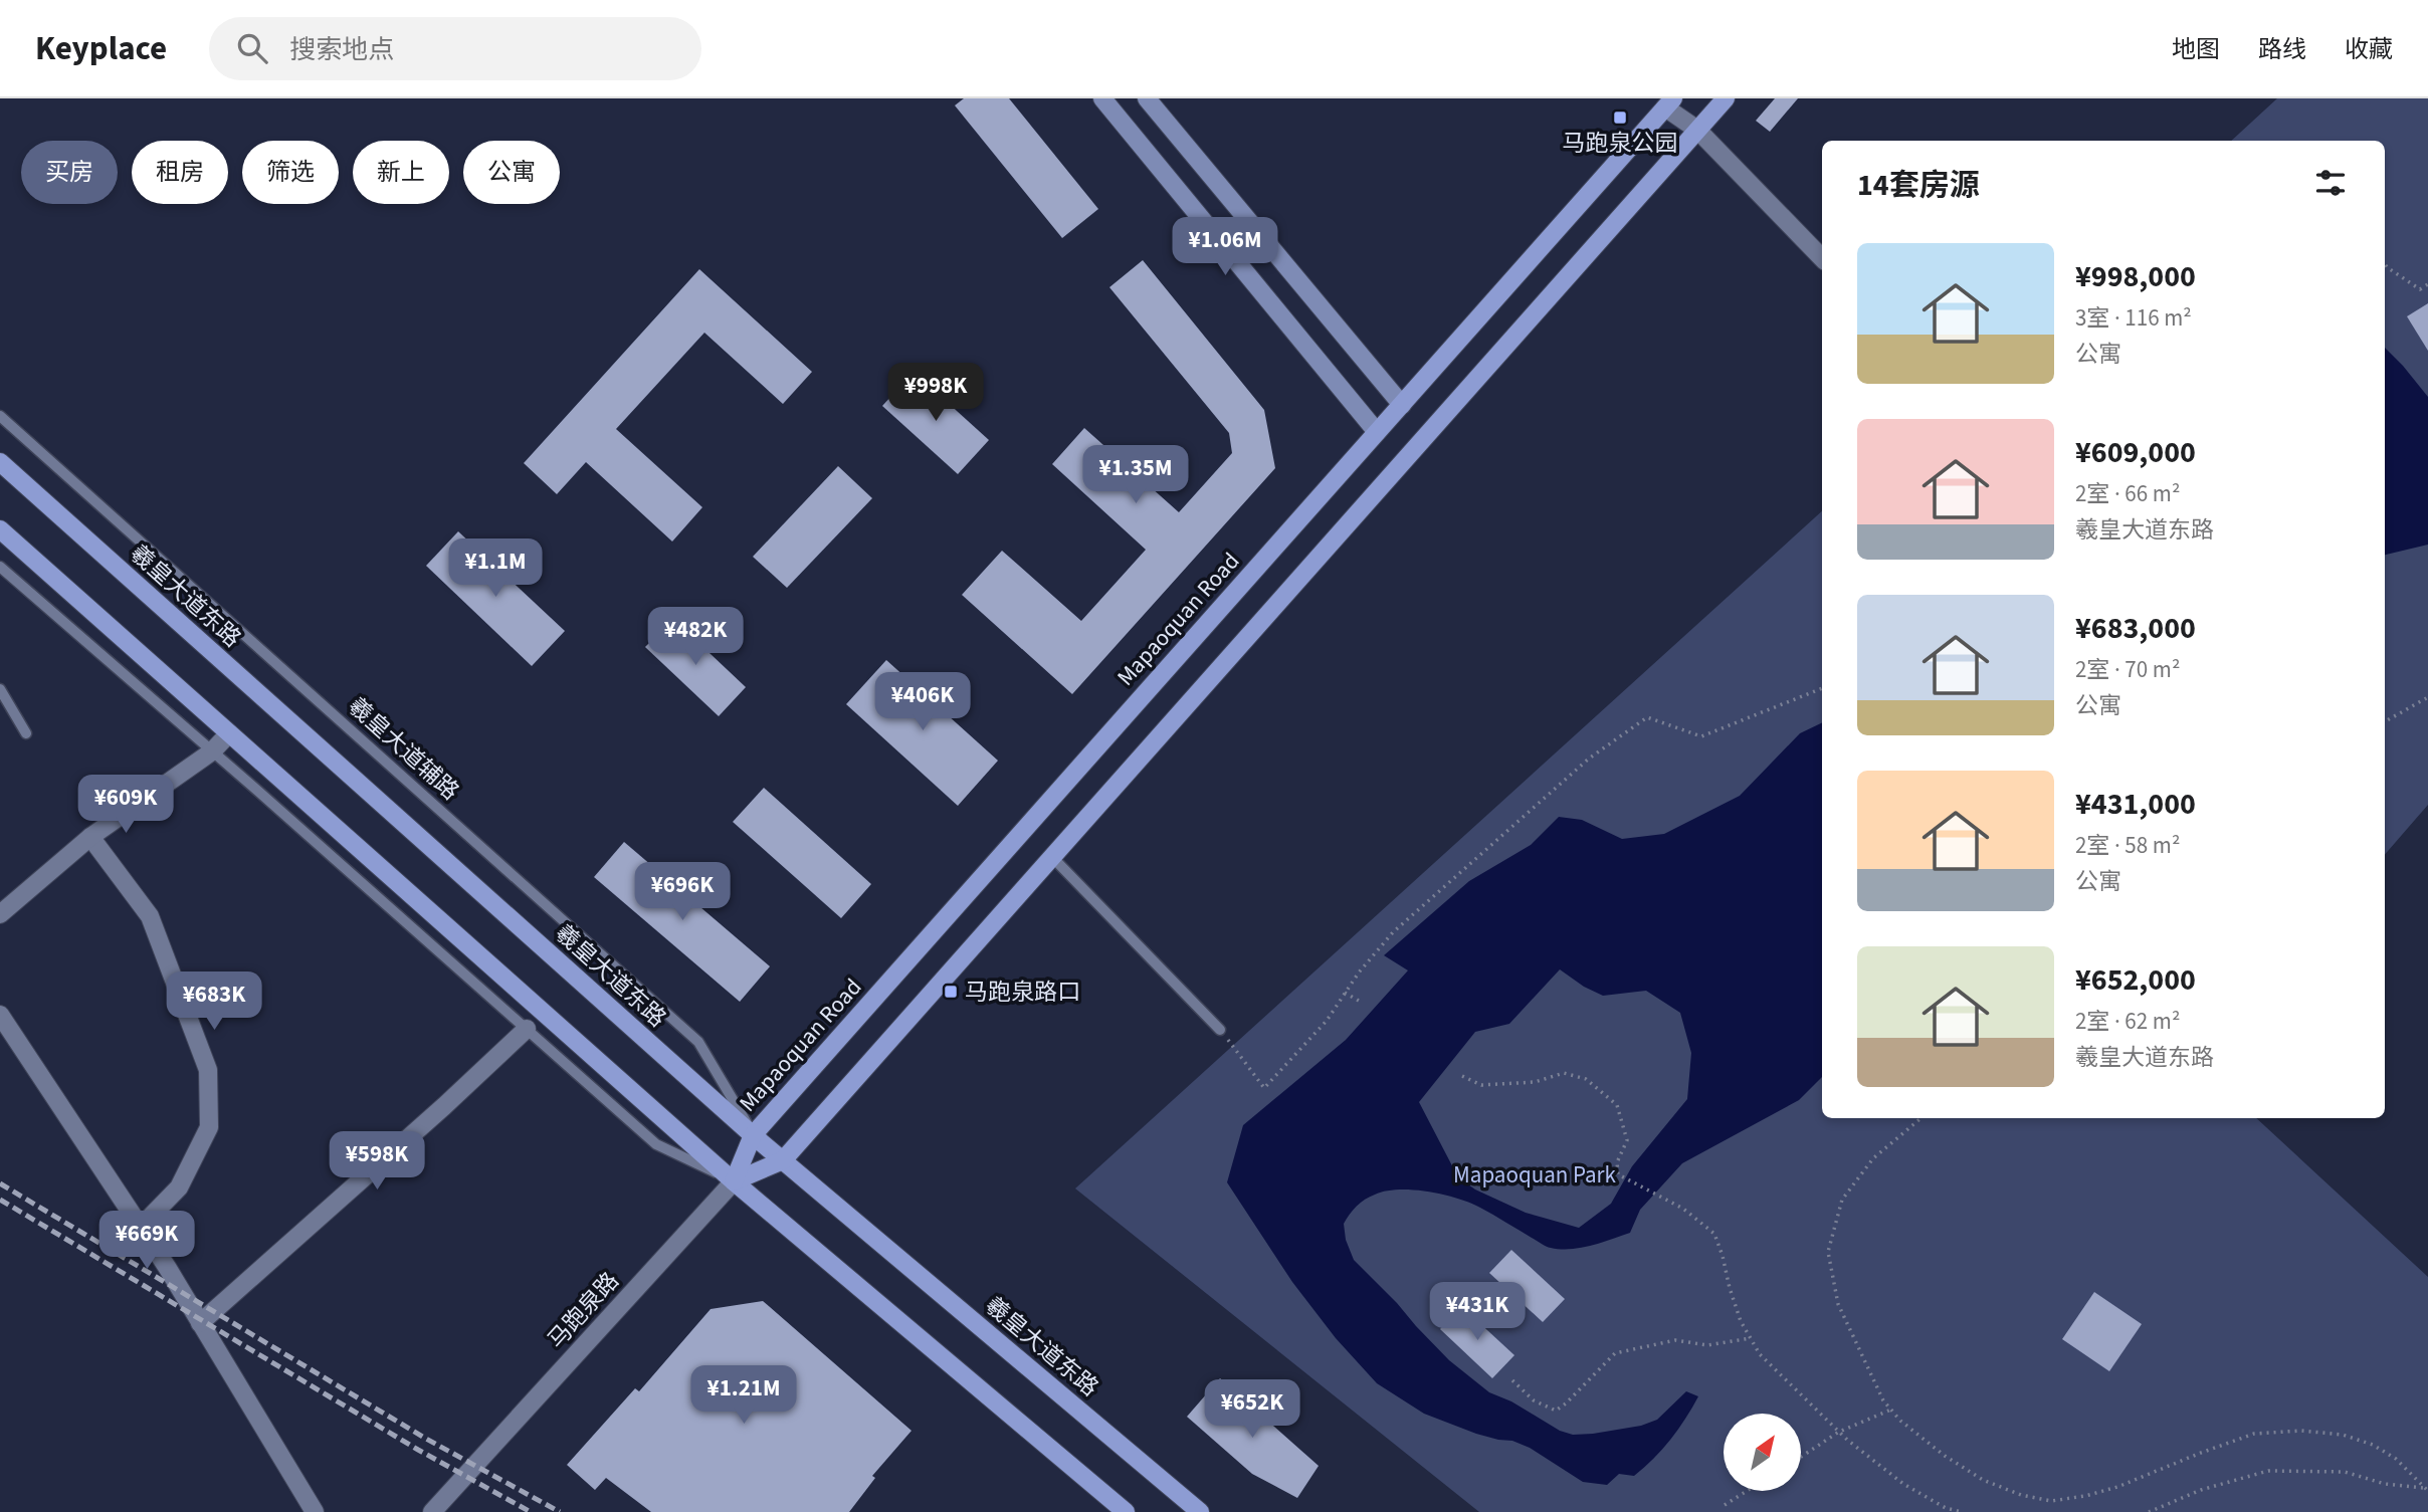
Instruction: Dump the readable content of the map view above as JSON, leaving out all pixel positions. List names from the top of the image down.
{
  "streets": {
    "main road": ["羲皇大道东路", "Mapaoquan Road", "马跑泉路"],
    "lane": ["羲皇大道辅路"]
  },
  "crossings": [
    ["羲皇大道东路", "Mapaoquan Road"],
    ["羲皇大道东路", "羲皇大道辅路"],
    ["羲皇大道东路", "马跑泉路"],
    ["Mapaoquan Road", "羲皇大道辅路"],
    ["Mapaoquan Road", "马跑泉路"]
  ],
  "parks": ["Mapaoquan Park"],
  "places": {
    "transit": ["马跑泉公园", "马跑泉路口"]
  },
  "north": "top right",
  "page": {
    "header": "Keyplace",
    "search": "搜索地点",
    "nav": ["地图", "路线", "收藏"],
    "chip": [
      "买房",
      "租房",
      "筛选",
      "新上",
      "公寓"
    ],
    "heading": "14套房源",
    "price": [
      "¥1.06M",
      "¥998K",
      "¥1.35M",
      "¥1.1M",
      "¥482K",
      "¥406K",
      "¥609K",
      "¥696K",
      "¥683K",
      "¥598K",
      "¥669K",
      "¥431K",
      "¥1.21M",
      "¥652K"
    ],
    "list": [
      {
        "name": "¥998,000",
        "note": "3室 · 116 m² · 公寓"
      },
      {
        "name": "¥609,000",
        "note": "2室 · 66 m² · 羲皇大道东路"
      },
      {
        "name": "¥683,000",
        "note": "2室 · 70 m² · 公寓"
      },
      {
        "name": "¥431,000",
        "note": "2室 · 58 m² · 公寓"
      },
      {
        "name": "¥652,000",
        "note": "2室 · 62 m² · 羲皇大道东路"
      }
    ]
  }
}
